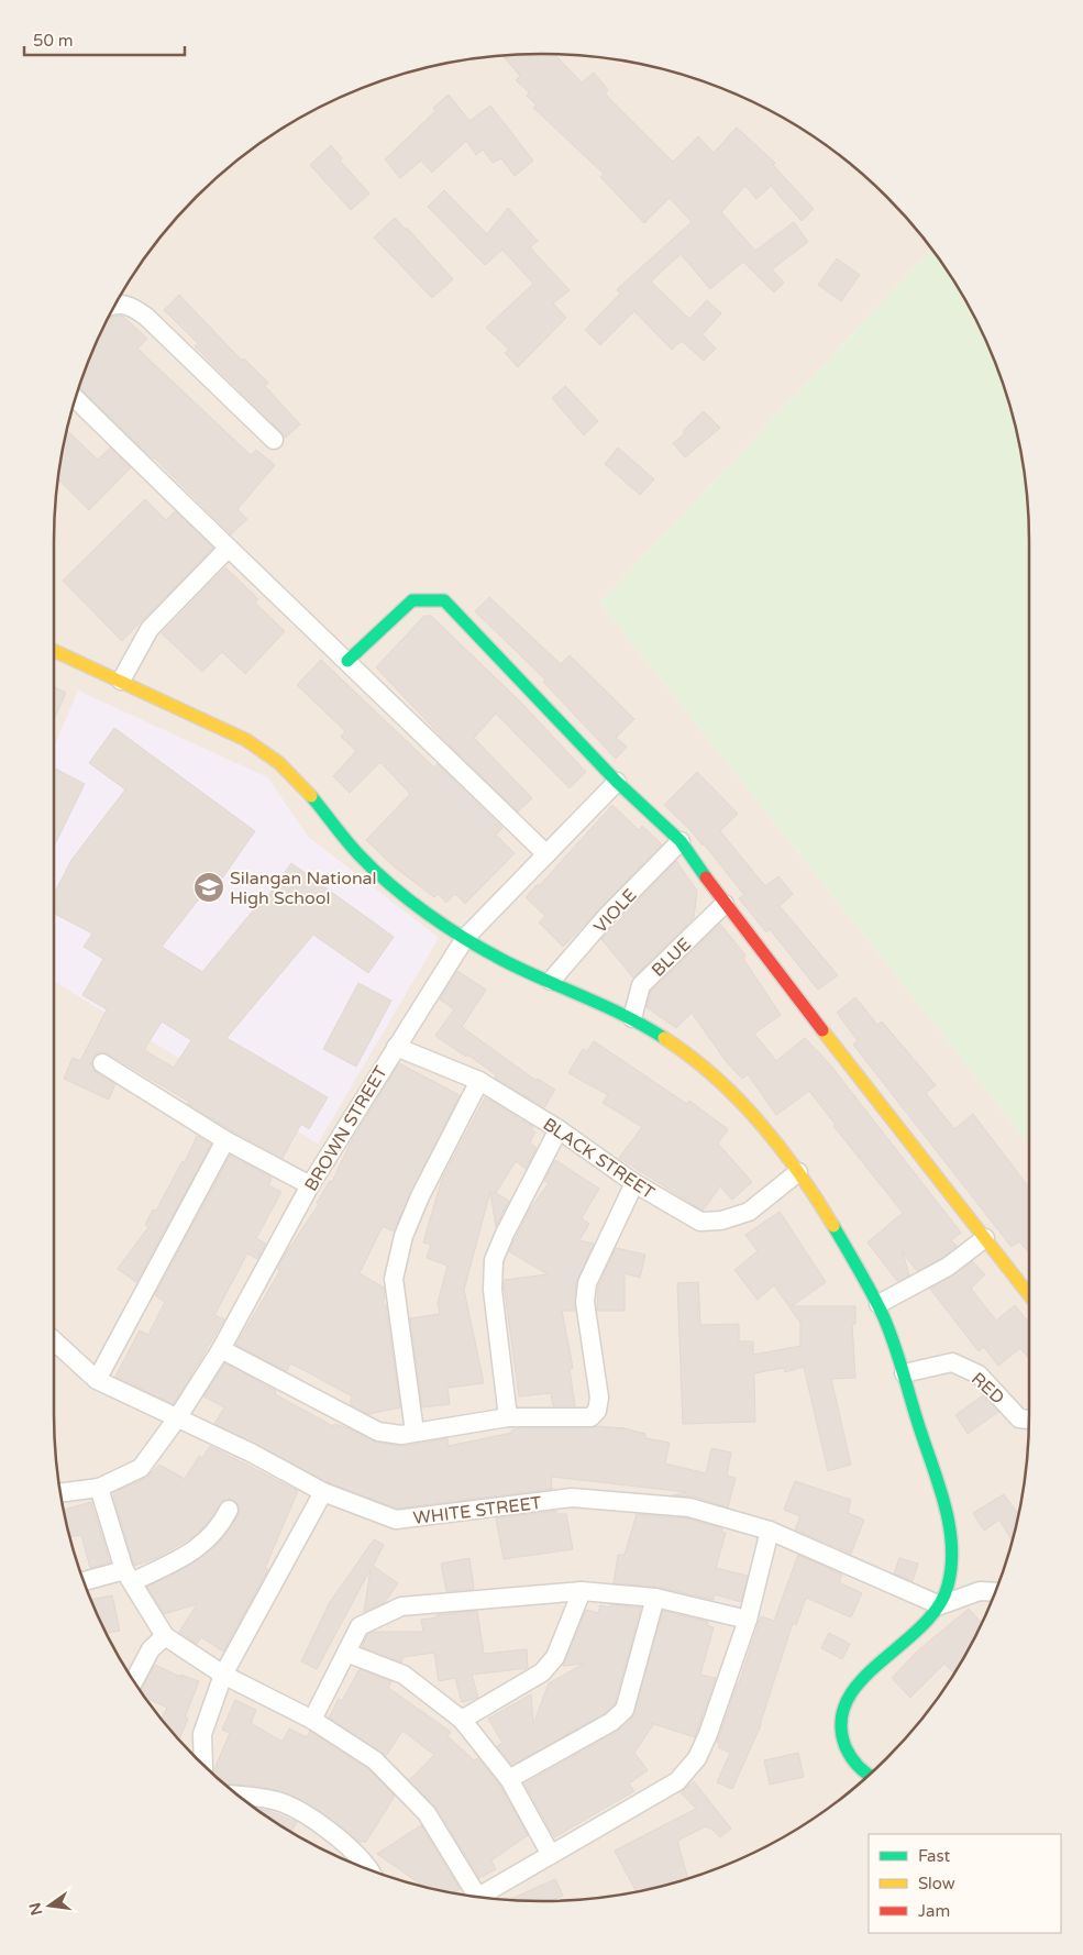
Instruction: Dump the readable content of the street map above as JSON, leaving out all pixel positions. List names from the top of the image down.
{
  "streets": {
    "street": [
      "VIOLE",
      "BLUE",
      "BROWN STREET",
      "BLACK STREET",
      "RED",
      "WHITE STREET"
    ]
  },
  "crossings": [
    ["BROWN STREET", "BLACK STREET"],
    ["BROWN STREET", "WHITE STREET"]
  ],
  "places": {
    "school or university": ["Silangan National High School"]
  },
  "legend": ["Fast", "Slow", "Jam"],
  "scale_bar": "50 m",
  "north": "left"
}
